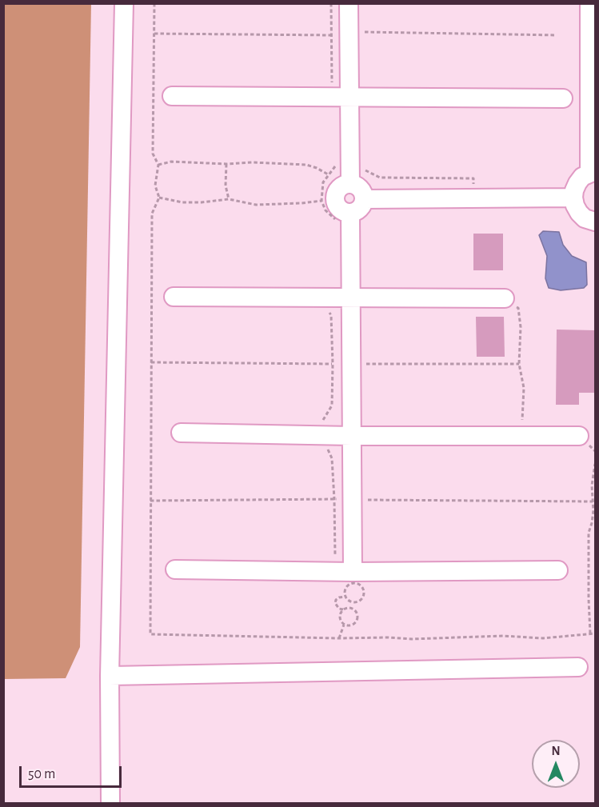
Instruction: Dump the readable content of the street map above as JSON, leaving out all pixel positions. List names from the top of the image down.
{
  "scale_bar": "50 m",
  "north": "top"
}
